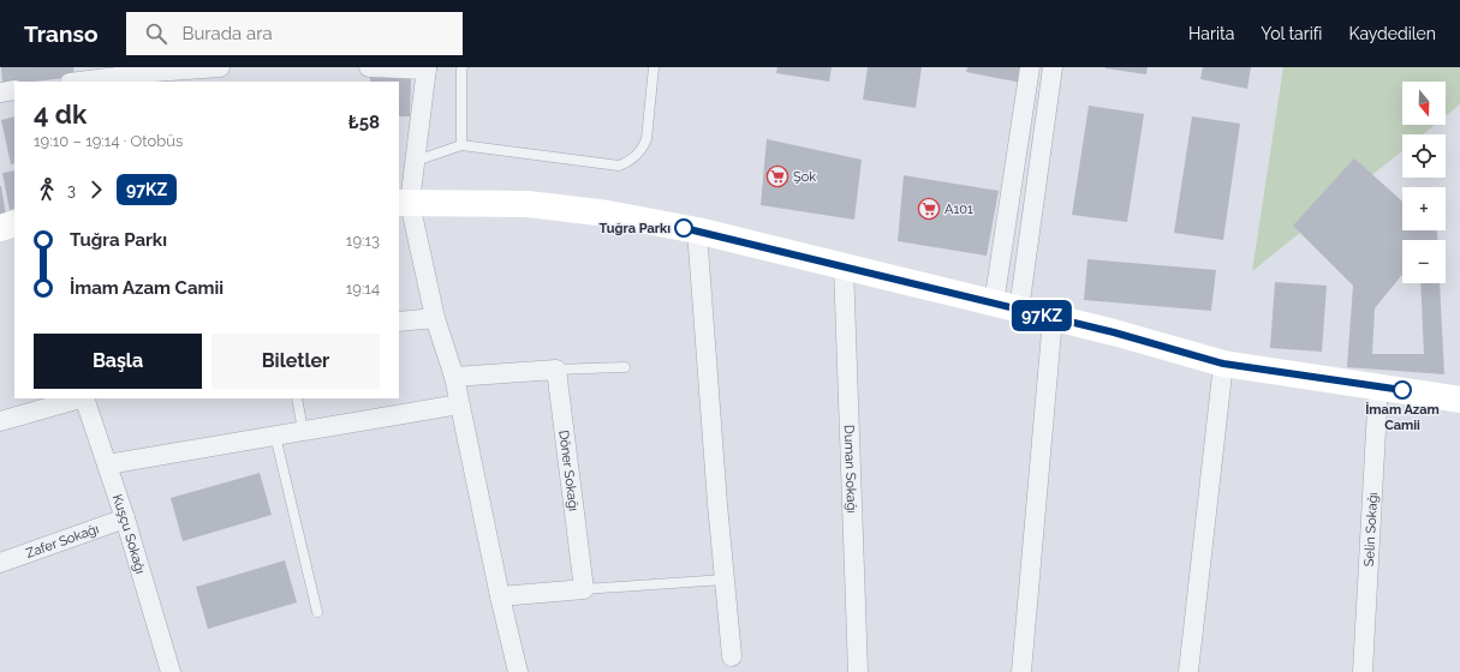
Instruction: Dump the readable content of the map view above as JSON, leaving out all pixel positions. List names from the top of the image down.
{
  "streets": {
    "street": [
      "Duman Sokağı",
      "Döner Sokağı",
      "Selin Sokağı",
      "Kuşçu Sokağı",
      "Zafer Sokağı"
    ]
  },
  "crossings": [
    ["Kuşçu Sokağı", "Zafer Sokağı"]
  ],
  "places": {
    "supermarket": ["Şok", "A101"],
    "other": ["Tuğra Parkı", "İmam Azam Camii"]
  },
  "lines": ["bus line 97KZ"],
  "north": "bottom",
  "page": {
    "header": "Transo",
    "search": "Burada ara",
    "nav": ["Harita", "Yol tarifi", "Kaydedilen"],
    "on_map": "97KZ",
    "map_buttons": ["+", "−"],
    "heading": ["4 dk", "19:10 – 19:14 · Otobüs", "₺58"],
    "legs": ["3", "97KZ"],
    "list": [
      {
        "name": "Tuğra Parkı",
        "value": "19:13"
      },
      {
        "name": "İmam Azam Camii",
        "value": "19:14"
      }
    ],
    "buttons": ["Başla", "Biletler"]
  }
}
